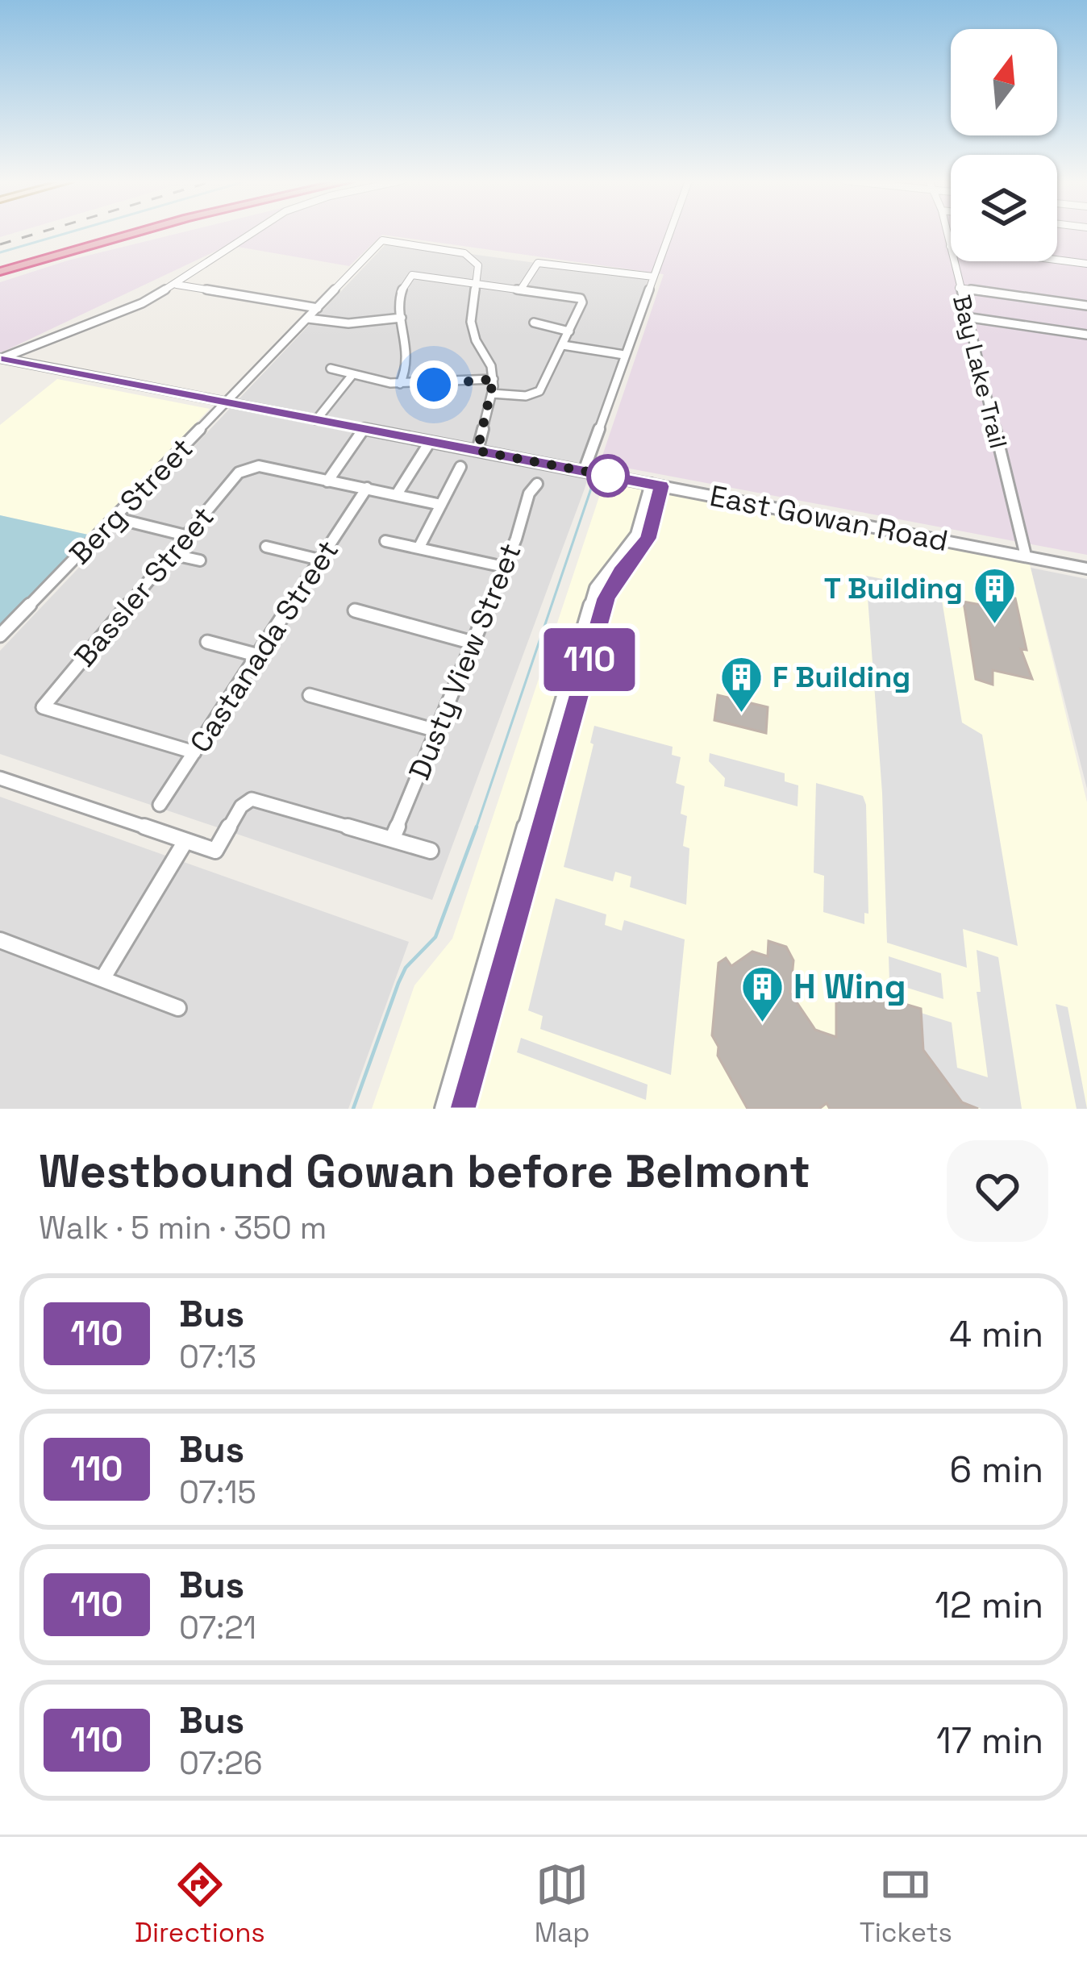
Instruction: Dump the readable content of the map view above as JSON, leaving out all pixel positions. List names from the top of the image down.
{
  "streets": {
    "street": [
      "Bay Lake Trail",
      "Berg Street",
      "East Gowan Road",
      "Bassler Street",
      "Castanada Street",
      "Dusty View Street"
    ]
  },
  "crossings": [
    ["Bay Lake Trail", "East Gowan Road"],
    ["Berg Street", "East Gowan Road"],
    ["Bassler Street", "Castanada Street"]
  ],
  "places": {
    "building": ["T Building", "F Building", "H Wing"]
  },
  "lines": ["bus line 110"],
  "north": "top",
  "page": {
    "on_map": "110",
    "heading": ["Westbound Gowan before Belmont", "Walk · 5 min · 350 m"],
    "list": [
      {
        "mark": "110",
        "name": "Bus",
        "note": "07:13",
        "value": "4 min"
      },
      {
        "mark": "110",
        "name": "Bus",
        "note": "07:15",
        "value": "6 min"
      },
      {
        "mark": "110",
        "name": "Bus",
        "note": "07:21",
        "value": "12 min"
      },
      {
        "mark": "110",
        "name": "Bus",
        "note": "07:26",
        "value": "17 min"
      }
    ],
    "tabs": ["Directions", "Map", "Tickets"]
  }
}
